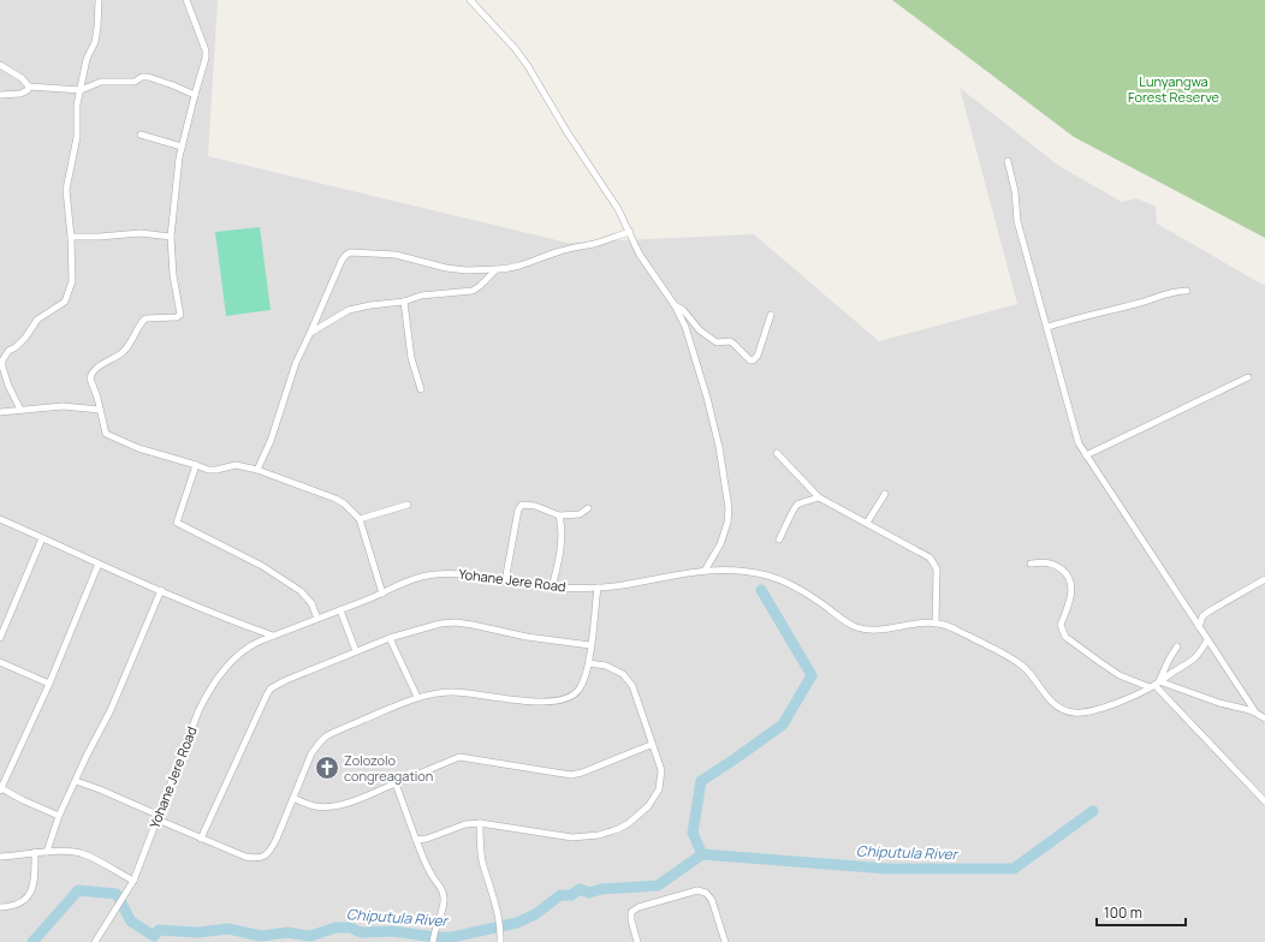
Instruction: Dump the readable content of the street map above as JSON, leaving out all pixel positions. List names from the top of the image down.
{
  "streets": {
    "street": ["Yohane Jere Road"]
  },
  "water": ["Chiputula River"],
  "parks": ["Lunyangwa Forest Reserve"],
  "places": {
    "church": ["Zolozolo congreagation"]
  },
  "scale_bar": "100 m"
}
